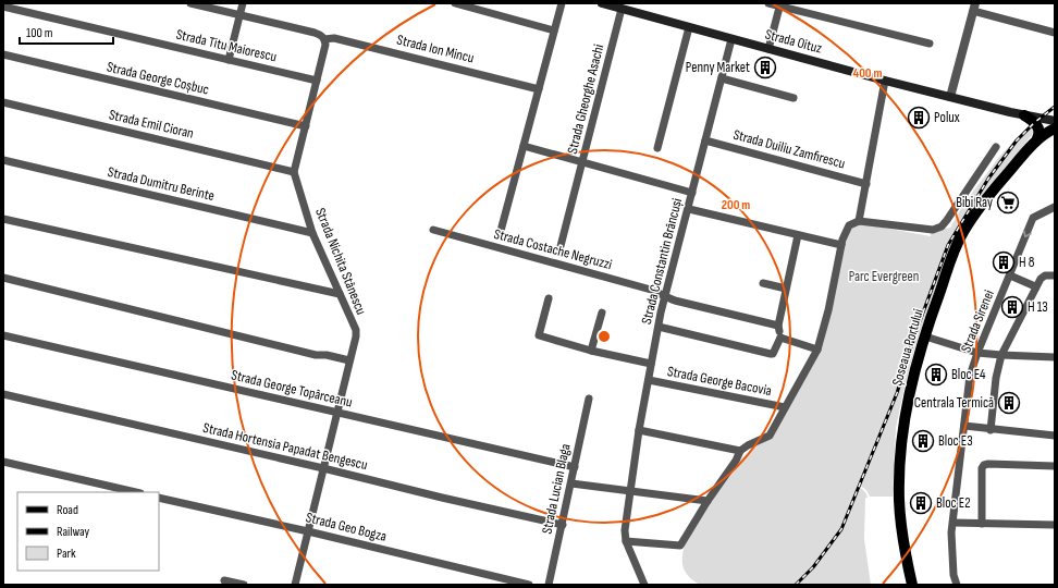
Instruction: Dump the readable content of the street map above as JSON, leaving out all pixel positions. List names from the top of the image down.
{
  "streets": {
    "main road": ["Strada Oituz", "Șoseaua Portului"],
    "street": [
      "Strada Titu Maiorescu",
      "Strada Ion Mincu",
      "Strada George Coșbuc",
      "Strada Gheorghe Asachi",
      "Strada Emil Cioran",
      "Strada Duiliu Zamfirescu",
      "Strada Dumitru Berinte",
      "Strada Costache Negruzzi",
      "Strada Nichita Stănescu",
      "Strada Constantin Brâncuși",
      "Strada Sirenei",
      "Strada George Bacovia",
      "Strada George Topârceanu",
      "Strada Hortensia Papadat Bengescu",
      "Strada Lucian Blaga",
      "Strada Geo Bogza"
    ]
  },
  "crossings": [
    ["Strada Oituz", "Strada Gheorghe Asachi"],
    ["Strada Oituz", "Strada Constantin Brâncuși"],
    ["Strada Oituz", "Șoseaua Portului"],
    ["Strada Gheorghe Asachi", "Strada Constantin Brâncuși"],
    ["Strada Emil Cioran", "Strada Nichita Stănescu"],
    ["Strada Duiliu Zamfirescu", "Strada Constantin Brâncuși"],
    ["Strada Dumitru Berinte", "Strada Nichita Stănescu"],
    ["Strada Costache Negruzzi", "Strada Constantin Brâncuși"],
    ["Strada Nichita Stănescu", "Strada George Topârceanu"],
    ["Strada Nichita Stănescu", "Strada Hortensia Papadat Bengescu"],
    ["Strada Nichita Stănescu", "Strada Geo Bogza"],
    ["Strada Constantin Brâncuși", "Strada George Bacovia"],
    ["Strada George Topârceanu", "Strada Lucian Blaga"],
    ["Strada Hortensia Papadat Bengescu", "Strada Lucian Blaga"]
  ],
  "parks": ["Parc Evergreen"],
  "places": {
    "building": [
      "Penny Market",
      "Polux",
      "H 8",
      "H 13",
      "Bloc E4",
      "Centrala Termică",
      "Bloc E3",
      "Bloc E2"
    ],
    "supermarket": ["Bibi Ray"]
  },
  "legend": ["Road", "Railway", "Park"],
  "scale_bar": "100 m",
  "rings": ["400 m", "200 m"]
}
